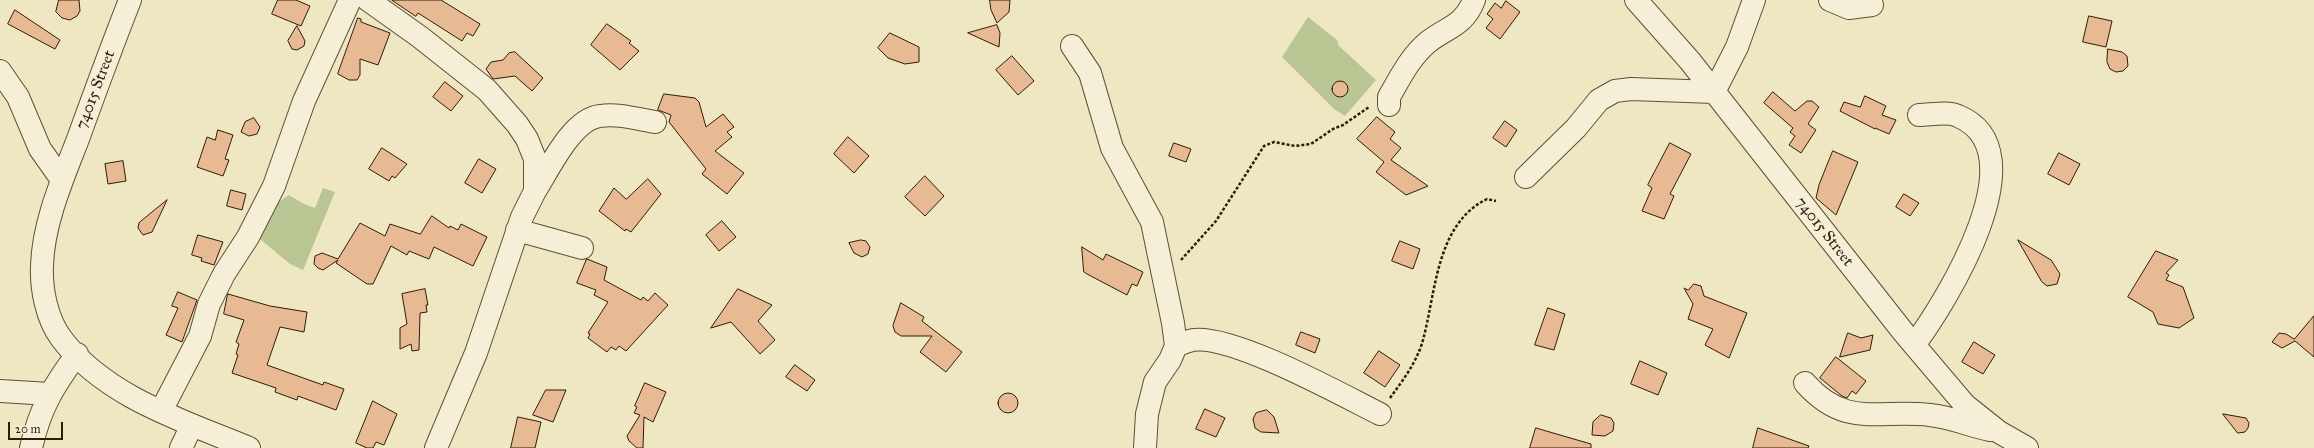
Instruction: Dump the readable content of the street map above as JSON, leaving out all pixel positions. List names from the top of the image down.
{
  "streets": {
    "street": ["74015 Street"]
  },
  "scale_bar": "20 m"
}
